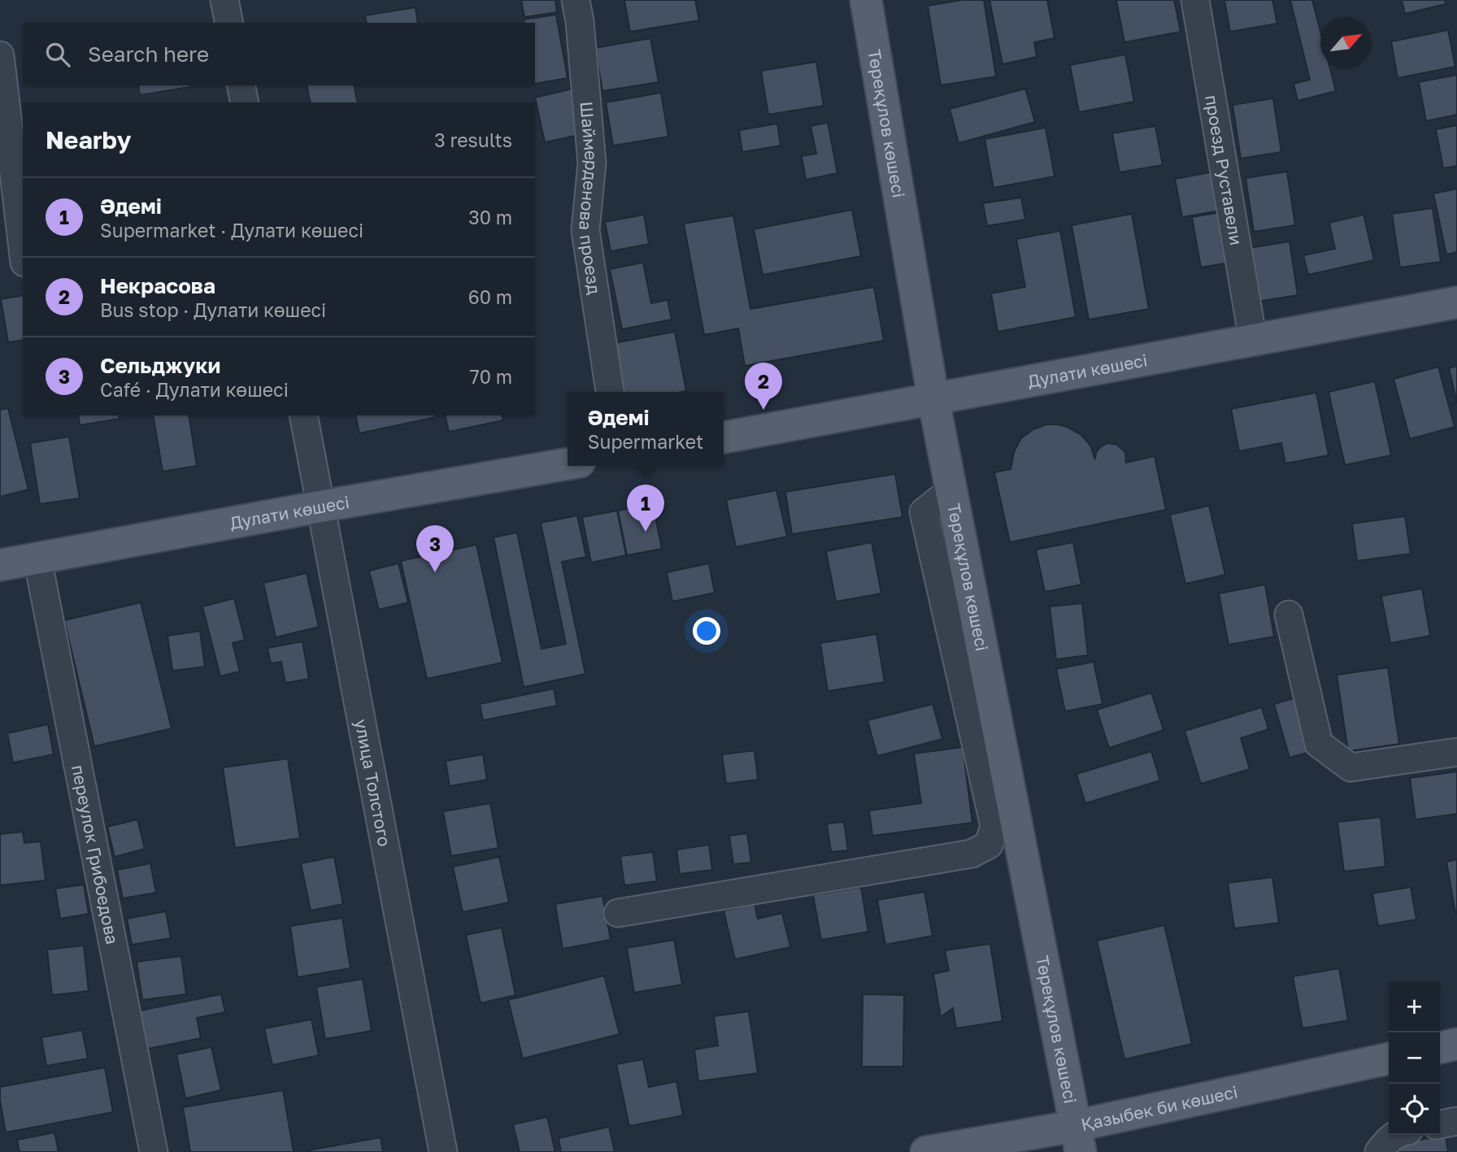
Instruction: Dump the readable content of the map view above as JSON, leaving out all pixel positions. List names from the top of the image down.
{
  "streets": {
    "main road": ["Төреқұлов көшесі", "Дулати көшесі", "Қазыбек би көшесі"],
    "street": [
      "проезд Руставели",
      "Шаймерденова проезд",
      "улица Толстого",
      "переулок Грибоедова"
    ]
  },
  "crossings": [
    ["Төреқұлов көшесі", "Дулати көшесі"],
    ["Төреқұлов көшесі", "Қазыбек би көшесі"],
    ["проезд Руставели", "Дулати көшесі"],
    ["Дулати көшесі", "улица Толстого"],
    ["Дулати көшесі", "переулок Грибоедова"]
  ],
  "north": "top right",
  "page": {
    "search": "Search here",
    "heading": ["Nearby", "3 results"],
    "list": [
      {
        "mark": "1",
        "name": "Әдемі",
        "note": "Supermarket · Дулати көшесі",
        "value": "30 m"
      },
      {
        "mark": "2",
        "name": "Некрасова",
        "note": "Bus stop · Дулати көшесі",
        "value": "60 m"
      },
      {
        "mark": "3",
        "name": "Сельджуки",
        "note": "Café · Дулати көшесі",
        "value": "70 m"
      }
    ],
    "pins": ["2", "1", "3"],
    "popup": ["Әдемі", "Supermarket"],
    "map_buttons": ["+", "−"]
  }
}
